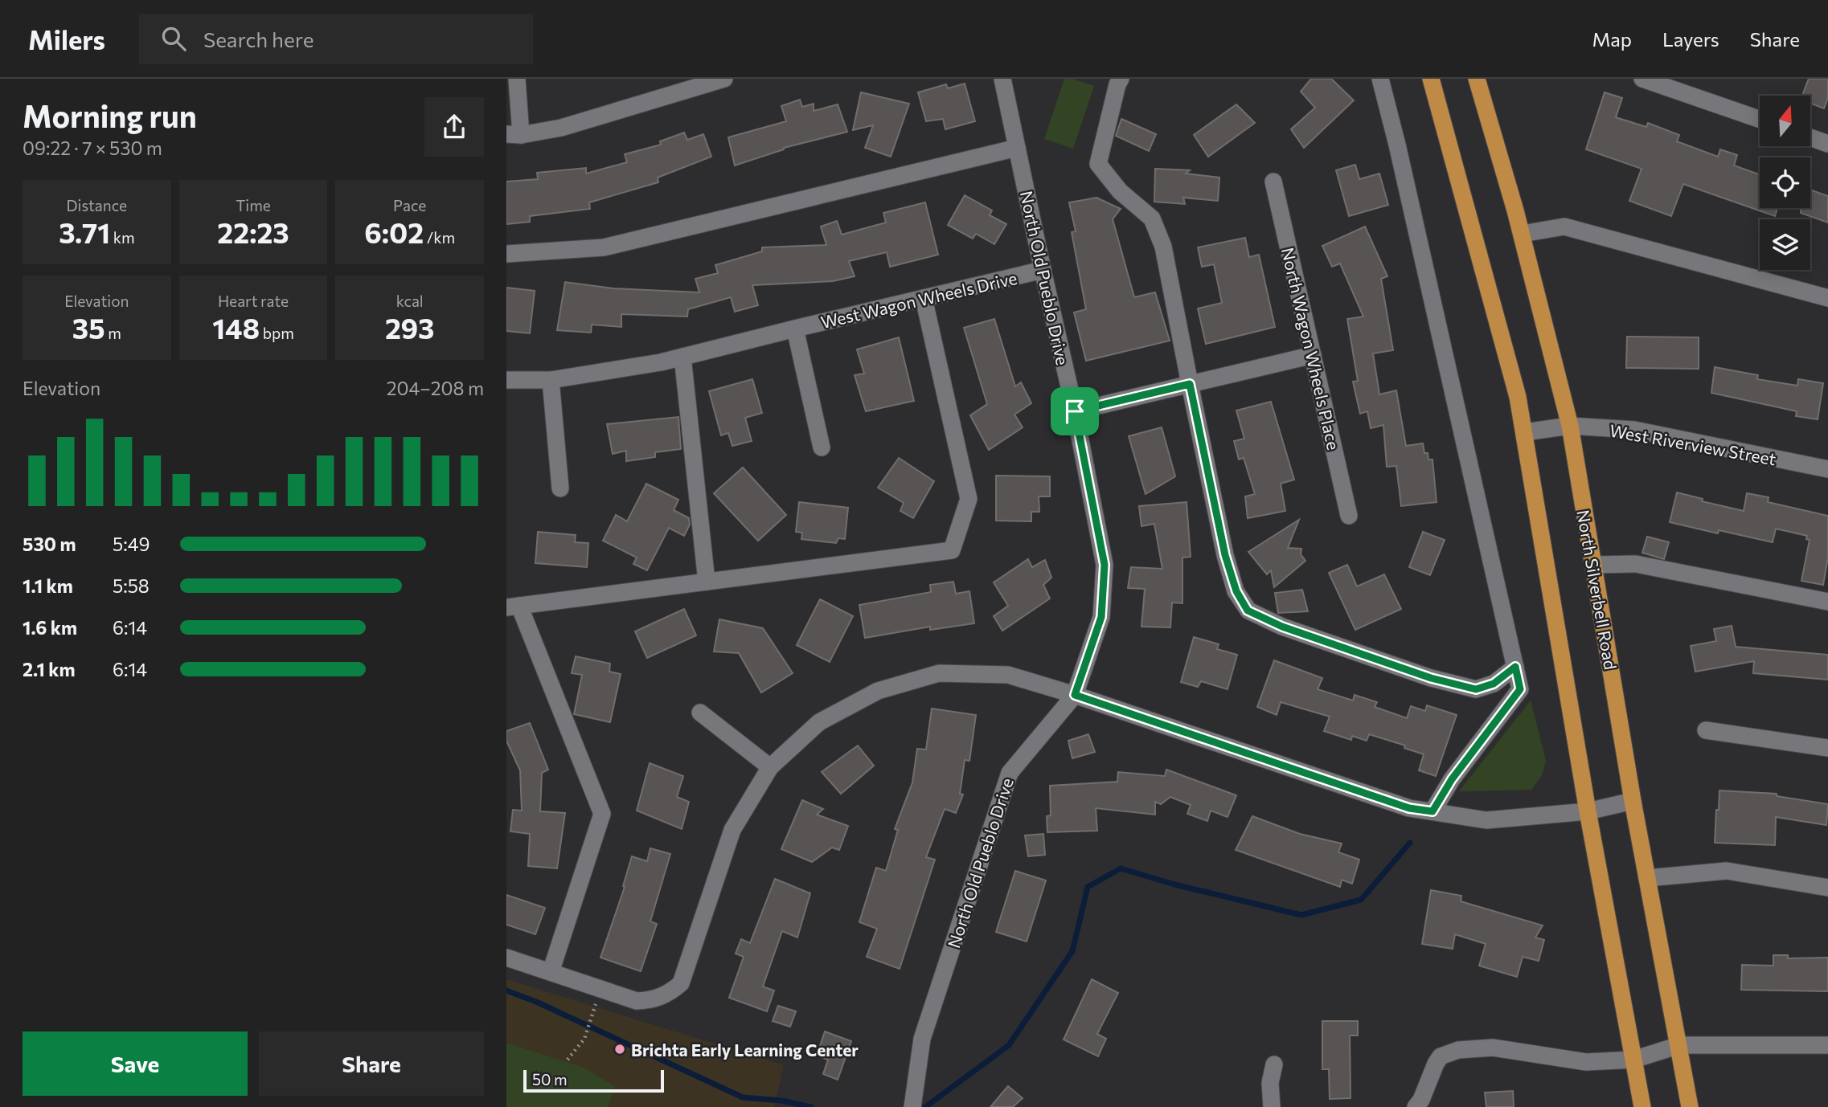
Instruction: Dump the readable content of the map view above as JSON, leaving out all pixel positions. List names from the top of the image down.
{
  "streets": {
    "main road": ["North Silverbell Road"],
    "street": [
      "North Old Pueblo Drive",
      "West Wagon Wheels Drive",
      "North Wagon Wheels Place",
      "West Riverview Street"
    ]
  },
  "crossings": [
    ["North Old Pueblo Drive", "West Wagon Wheels Drive"],
    ["West Riverview Street", "North Silverbell Road"]
  ],
  "places": ["Brichta Early Learning Center"],
  "scale_bar": "50 m",
  "north": "top",
  "page": {
    "header": "Milers",
    "search": "Search here",
    "nav": ["Map", "Layers", "Share"],
    "heading": ["Morning run", "09:22 · 7 × 530 m"],
    "stats": [
      ["Distance", "3.71 km"],
      ["Time", "22:23"],
      ["Pace", "6:02 /km"],
      ["Elevation", "35 m"],
      ["Heart rate", "148 bpm"],
      ["kcal", "293"]
    ],
    "chart": ["Elevation", "204–208 m"],
    "list": [
      {
        "name": "530 m",
        "note": "5:49"
      },
      {
        "name": "1.1 km",
        "note": "5:58"
      },
      {
        "name": "1.6 km",
        "note": "6:14"
      },
      {
        "name": "2.1 km",
        "note": "6:14"
      }
    ],
    "buttons": ["Save", "Share"],
    "scale": "50 m"
  }
}
